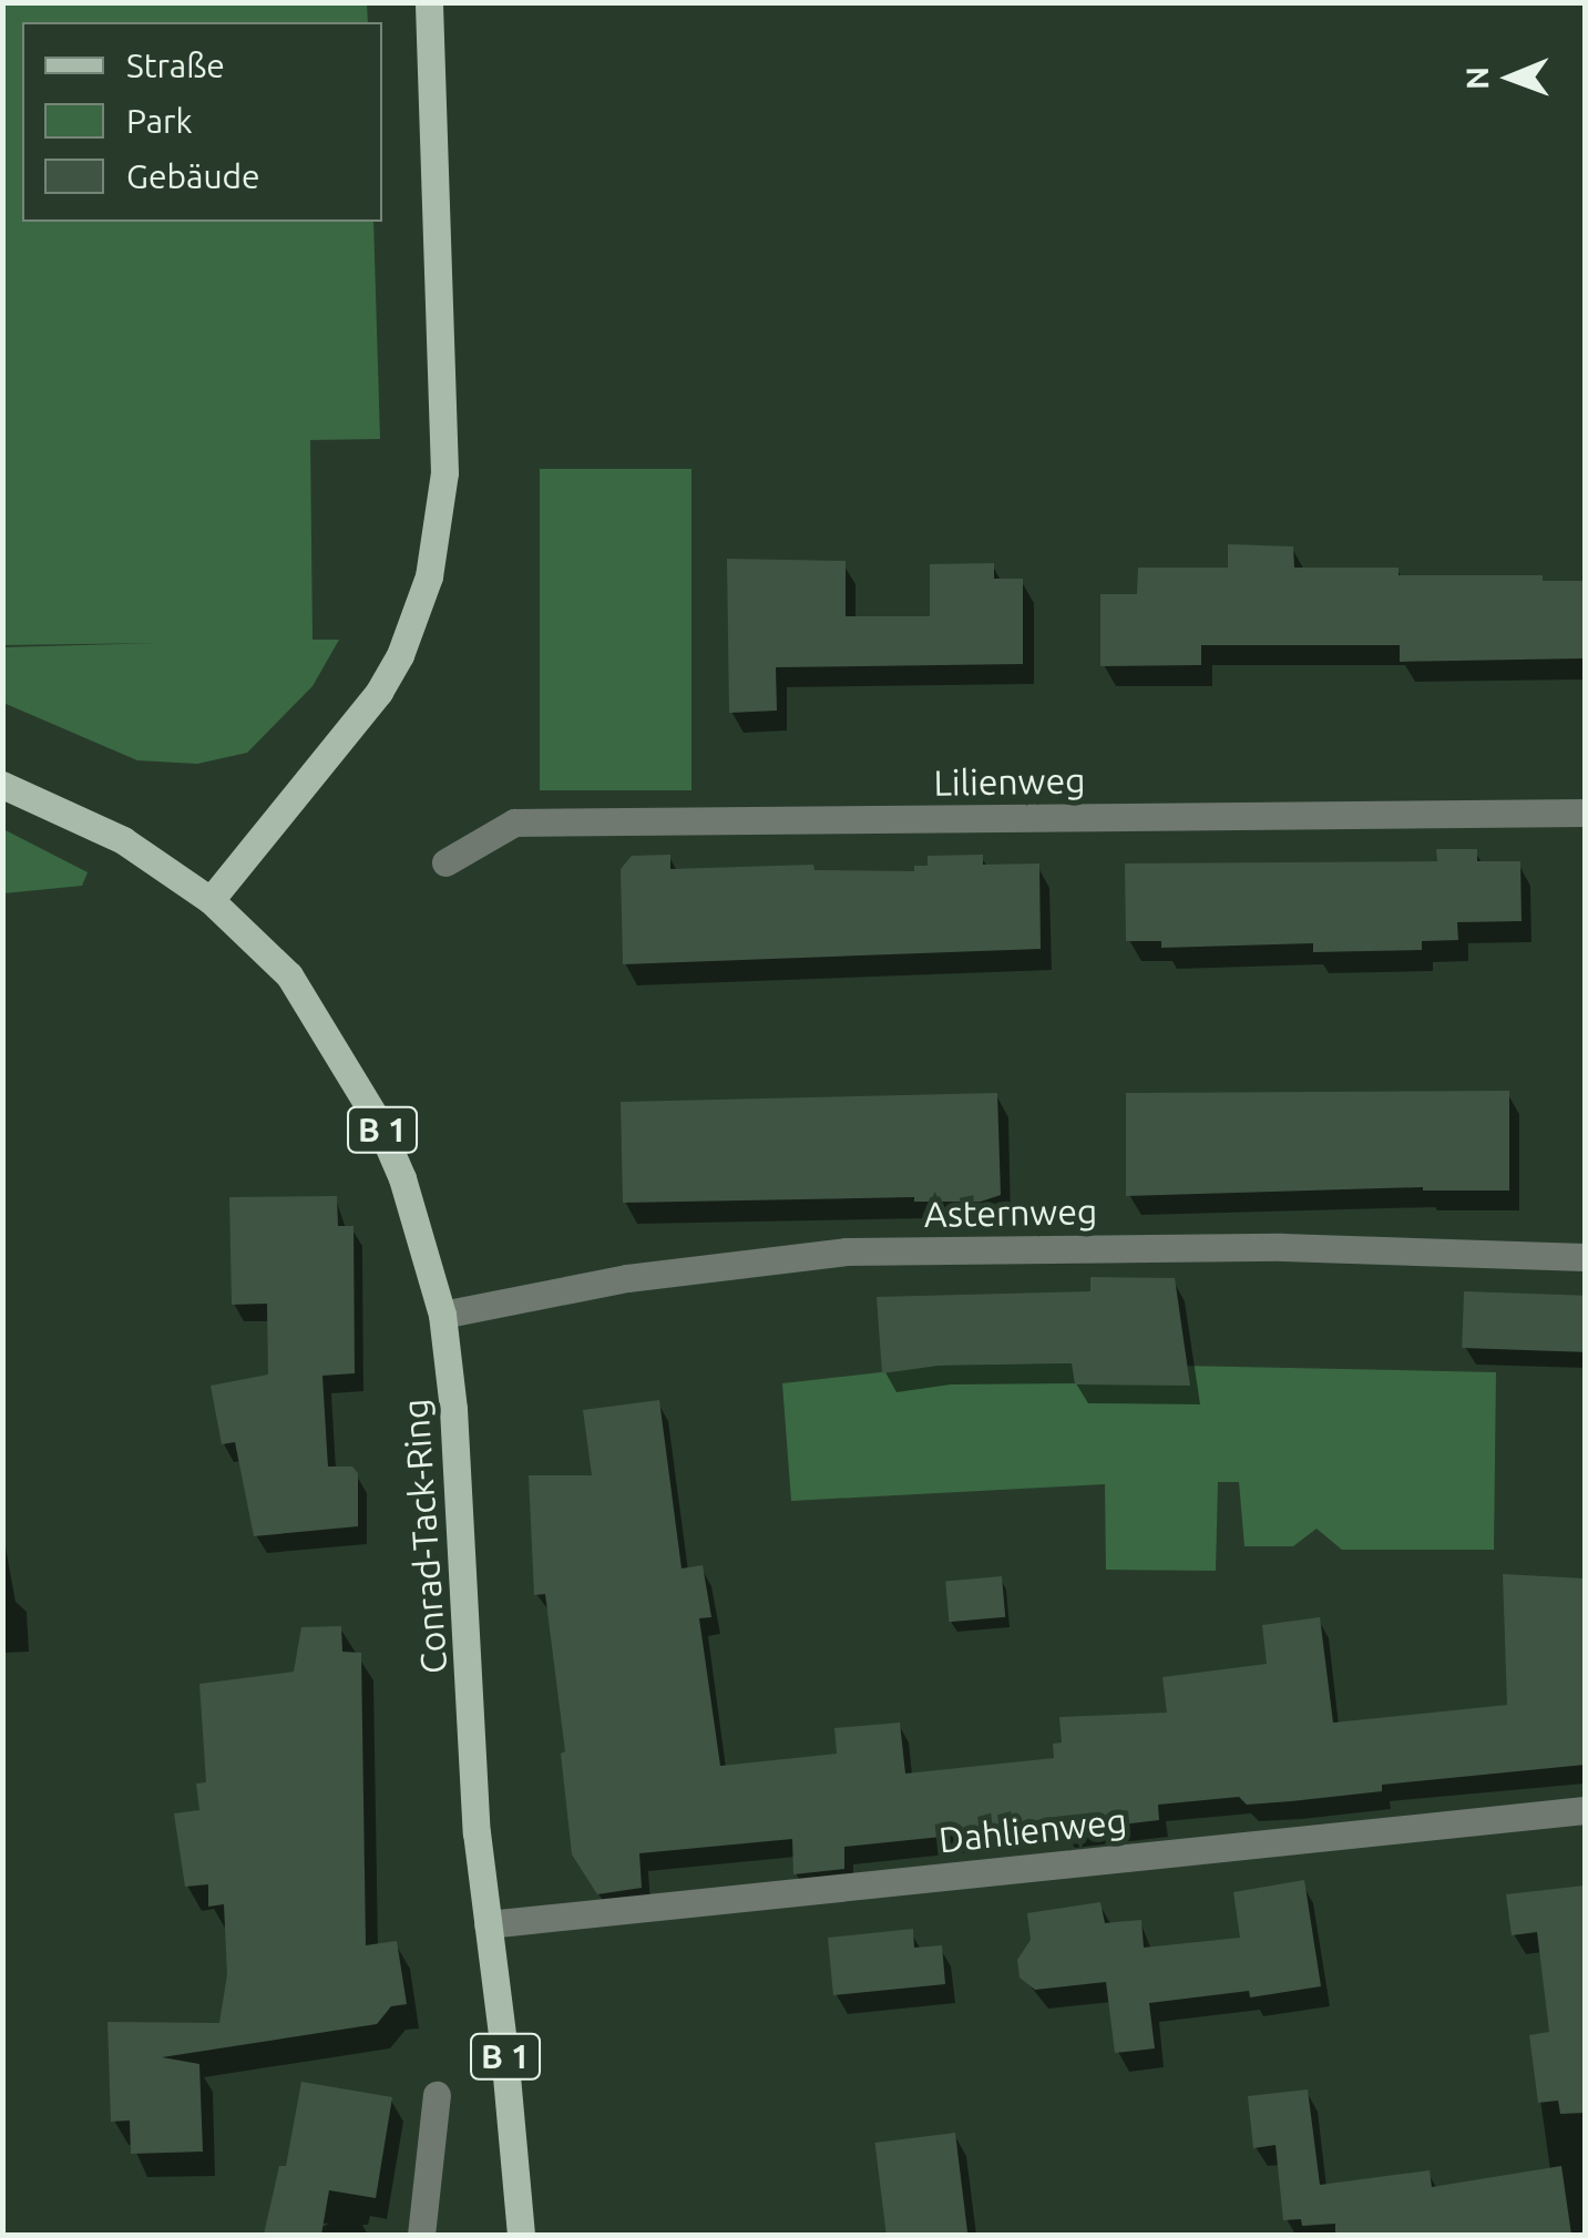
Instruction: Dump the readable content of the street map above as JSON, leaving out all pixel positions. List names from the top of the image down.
{
  "streets": {
    "main road": ["B 1", "Conrad-Tack-Ring"],
    "street": ["Lilienweg", "Asternweg", "Dahlienweg"]
  },
  "crossings": [
    ["B 1", "Conrad-Tack-Ring"],
    ["Asternweg", "Conrad-Tack-Ring"],
    ["Conrad-Tack-Ring", "Dahlienweg"]
  ],
  "legend": ["Straße", "Park", "Gebäude"],
  "north": "left"
}
